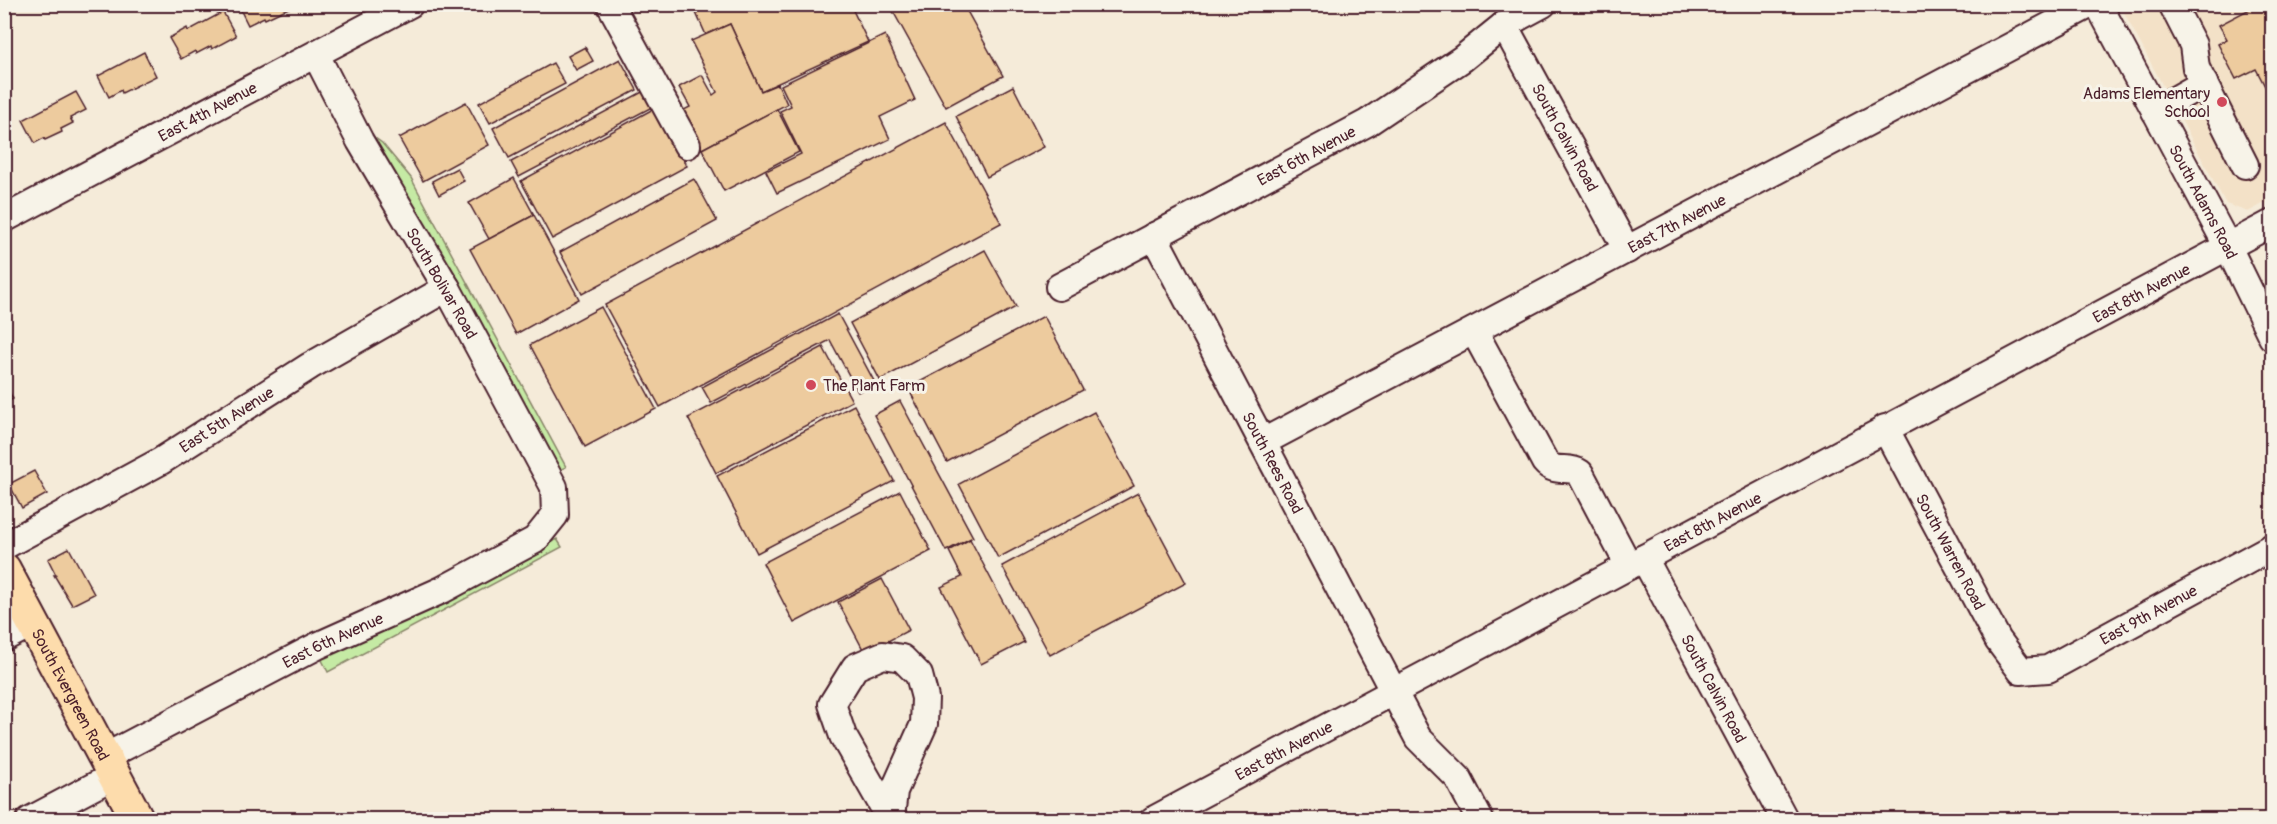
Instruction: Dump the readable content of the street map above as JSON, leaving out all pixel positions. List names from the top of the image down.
{
  "streets": {
    "main road": ["South Evergreen Road"],
    "street": [
      "East 4th Avenue",
      "South Calvin Road",
      "East 6th Avenue",
      "South Adams Road",
      "East 7th Avenue",
      "South Bolivar Road",
      "East 8th Avenue",
      "East 5th Avenue",
      "South Rees Road",
      "South Warren Road",
      "East 9th Avenue"
    ]
  },
  "crossings": [
    ["East 4th Avenue", "South Bolivar Road"],
    ["South Calvin Road", "East 6th Avenue"],
    ["South Calvin Road", "East 7th Avenue"],
    ["South Calvin Road", "East 8th Avenue"],
    ["East 6th Avenue", "South Bolivar Road"],
    ["East 6th Avenue", "South Rees Road"],
    ["East 6th Avenue", "South Evergreen Road"],
    ["South Adams Road", "East 8th Avenue"],
    ["East 7th Avenue", "South Rees Road"],
    ["South Bolivar Road", "East 5th Avenue"],
    ["East 8th Avenue", "South Rees Road"],
    ["East 8th Avenue", "South Warren Road"],
    ["South Warren Road", "East 9th Avenue"]
  ],
  "places": ["Adams Elementary School", "The Plant Farm"]
}
